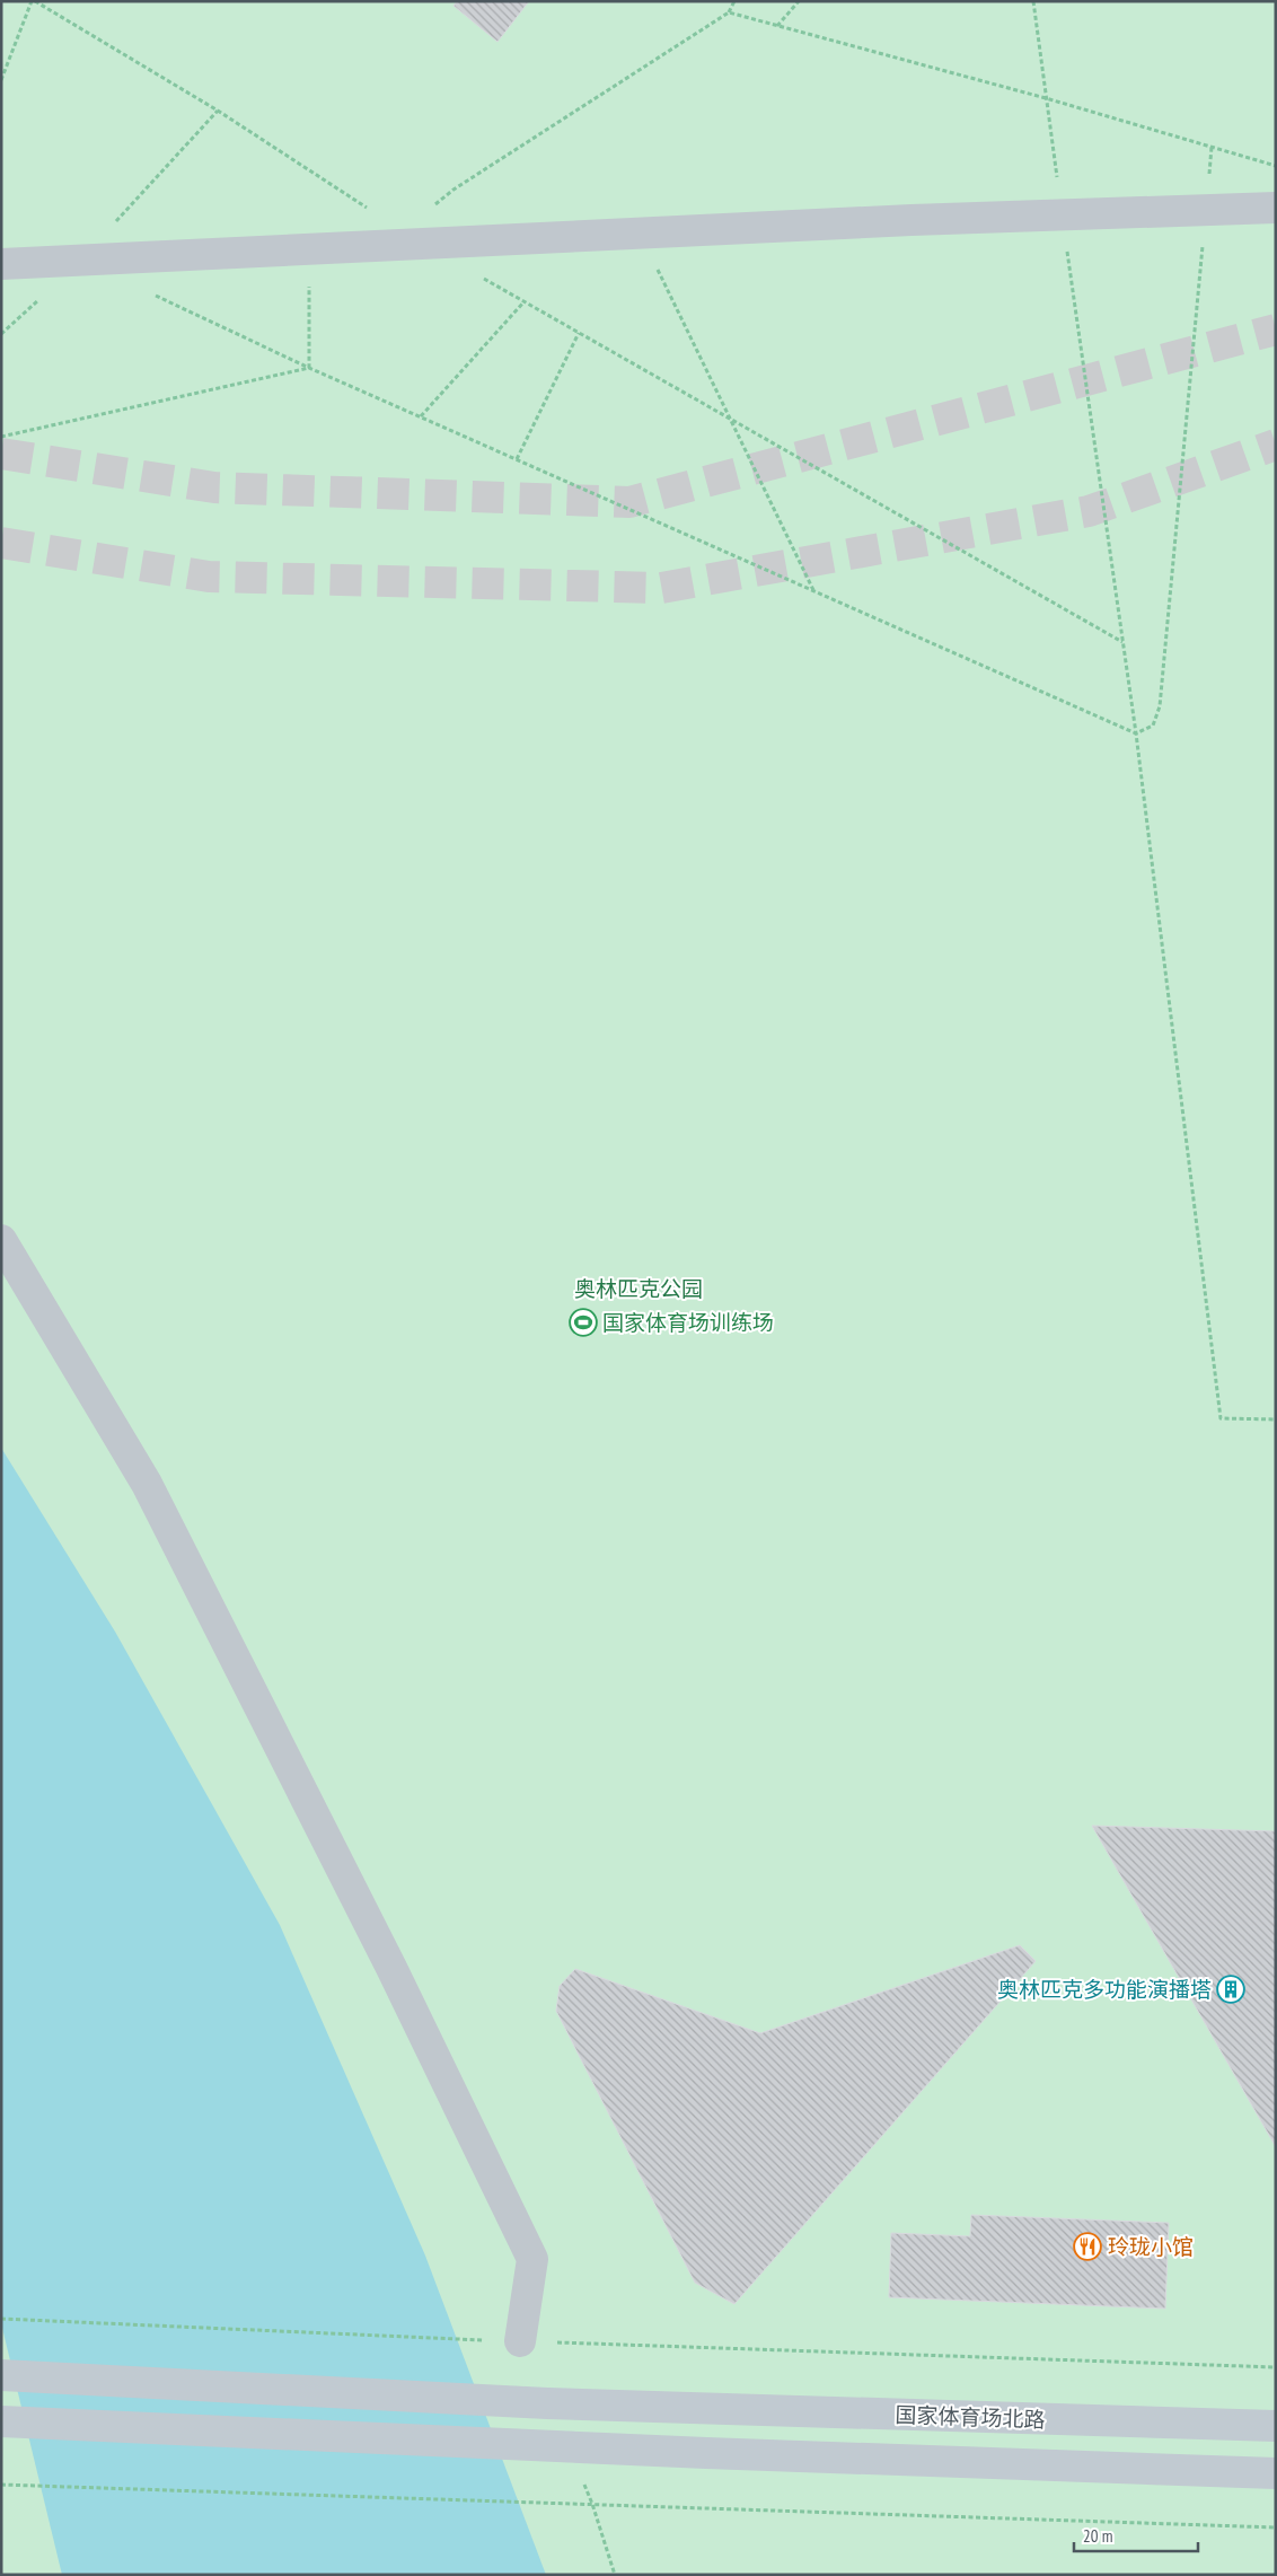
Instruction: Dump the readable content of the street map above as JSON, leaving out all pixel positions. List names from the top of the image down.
{
  "streets": {
    "street": ["国家体育场北路"]
  },
  "parks": ["奥林匹克公园"],
  "places": {
    "sports": ["国家体育场训练场"],
    "building": ["奥林匹克多功能演播塔"],
    "restaurant": ["玲珑小馆"]
  },
  "scale_bar": "20 m"
}
